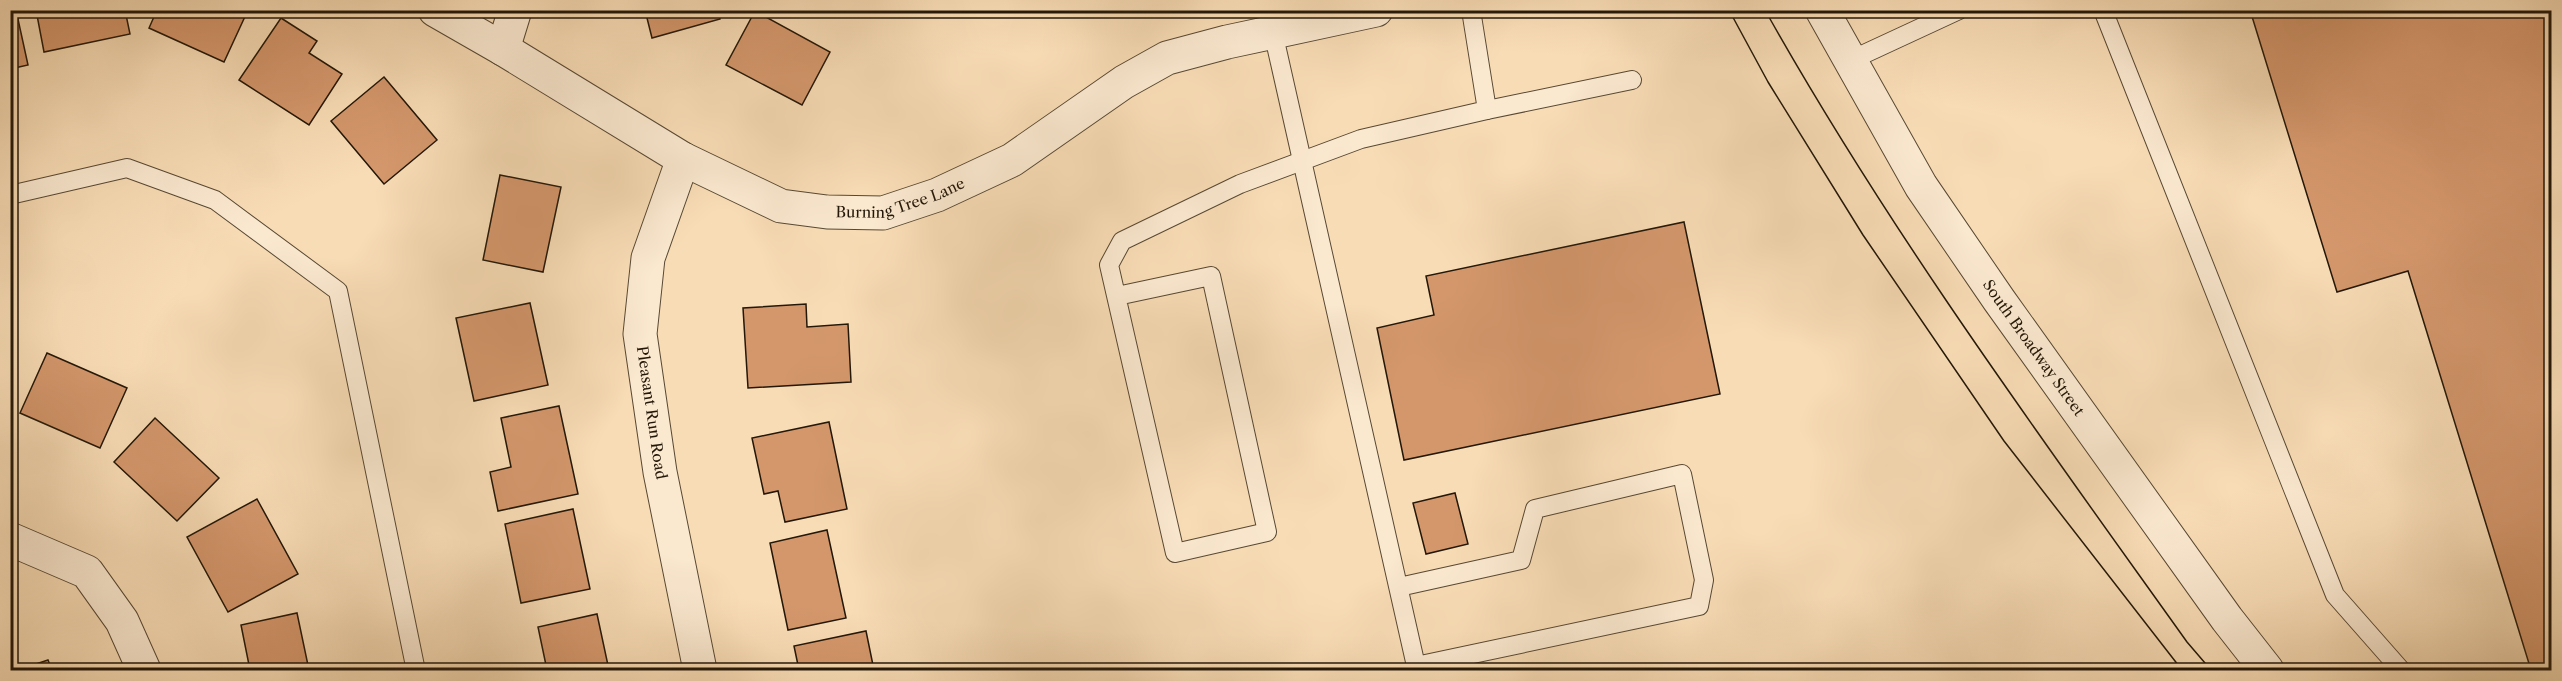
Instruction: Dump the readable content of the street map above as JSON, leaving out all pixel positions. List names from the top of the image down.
{
  "streets": {
    "street": ["Burning Tree Lane", "South Broadway Street", "Pleasant Run Road"]
  },
  "crossings": [
    ["Burning Tree Lane", "Pleasant Run Road"]
  ]
}
